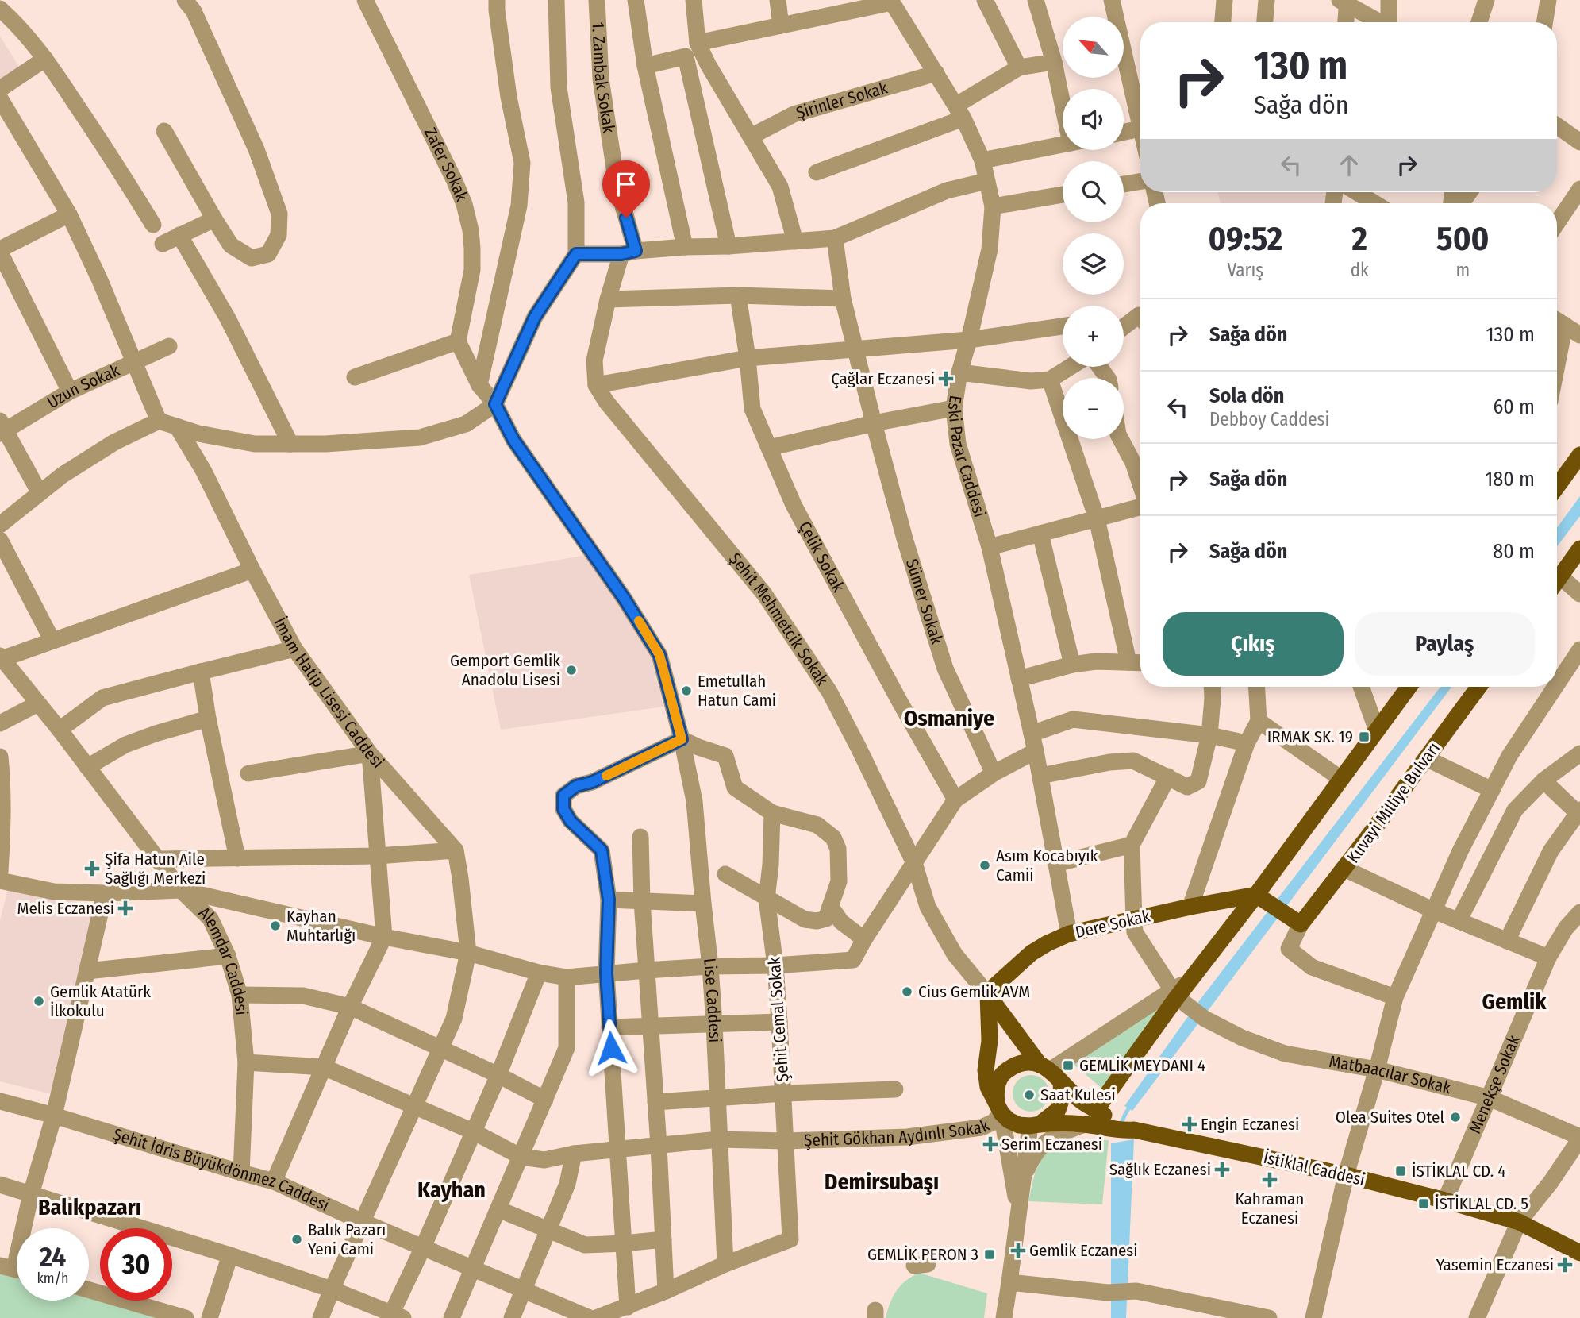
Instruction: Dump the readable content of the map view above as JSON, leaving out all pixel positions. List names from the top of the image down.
{
  "streets": {
    "main road": ["Kuvayi Milliye Bulvarı", "Dere Sokak", "İstiklal Caddesi"],
    "street": [
      "1. Zambak Sokak",
      "Şirinler Sokak",
      "Zafer Sokak",
      "Uzun Sokak",
      "Eski Pazar Caddesi",
      "Çelik Sokak",
      "Sümer Sokak",
      "Şehit Mehmetcik Sokak",
      "İmam Hatip Lisesi Caddesi",
      "Alemdar Caddesi",
      "Lise Caddesi",
      "Şehit Cemal Sokak",
      "Matbaacılar Sokak",
      "Menekşe Sokak",
      "Şehit Gökhan Aydınlı Sokak",
      "Şehit İdris Büyükdönmez Caddesi"
    ]
  },
  "crossings": [
    ["Şirinler Sokak", "Eski Pazar Caddesi"],
    ["Zafer Sokak", "Lise Caddesi"],
    ["Eski Pazar Caddesi", "Dere Sokak"],
    ["Şehit Mehmetcik Sokak", "Dere Sokak"],
    ["İmam Hatip Lisesi Caddesi", "Şehit İdris Büyükdönmez Caddesi"],
    ["Alemdar Caddesi", "Şehit İdris Büyükdönmez Caddesi"],
    ["Lise Caddesi", "Şehit Cemal Sokak"],
    ["Lise Caddesi", "Şehit Gökhan Aydınlı Sokak"],
    ["Şehit Cemal Sokak", "Şehit Gökhan Aydınlı Sokak"],
    ["Matbaacılar Sokak", "Menekşe Sokak"],
    ["Menekşe Sokak", "İstiklal Caddesi"],
    ["Şehit Gökhan Aydınlı Sokak", "İstiklal Caddesi"]
  ],
  "districts": [
    "Osmaniye",
    "Gemlik",
    "Demirsubaşı",
    "Kayhan",
    "Balıkpazarı"
  ],
  "places": {
    "health": [
      "Çağlar Eczanesi",
      "Şifa Hatun Aile Sağlığı Merkezi",
      "Melis Eczanesi",
      "Engin Eczanesi",
      "Serim Eczanesi",
      "Sağlık Eczanesi",
      "Kahraman Eczanesi",
      "Gemlik Eczanesi",
      "Yasemin Eczanesi"
    ],
    "other": [
      "Gemport Gemlik Anadolu Lisesi",
      "Emetullah Hatun Cami",
      "Asım Kocabıyık Camii",
      "Kayhan Muhtarlığı",
      "Cius Gemlik AVM",
      "Gemlik Atatürk İlkokulu",
      "Saat Kulesi",
      "Olea Suites Otel",
      "Balık Pazarı Yeni Cami"
    ],
    "transit": [
      "IRMAK SK. 19",
      "GEMLİK MEYDANI 4",
      "İSTİKLAL CD. 4",
      "İSTİKLAL CD. 5",
      "GEMLİK PERON 3"
    ]
  },
  "north": "top left",
  "page": {
    "map_buttons": ["+", "−"],
    "turn": ["130 m", "Sağa dön"],
    "eta": [
      "09:52",
      "Varış",
      "2",
      "dk",
      "500",
      "m"
    ],
    "list": [
      {
        "name": "Sağa dön",
        "value": "130 m"
      },
      {
        "name": "Sola dön",
        "note": "Debboy Caddesi",
        "value": "60 m"
      },
      {
        "name": "Sağa dön",
        "value": "180 m"
      },
      {
        "name": "Sağa dön",
        "value": "80 m"
      }
    ],
    "buttons": ["Çıkış", "Paylaş"],
    "speed": "24 km/h",
    "limit": "30"
  }
}
